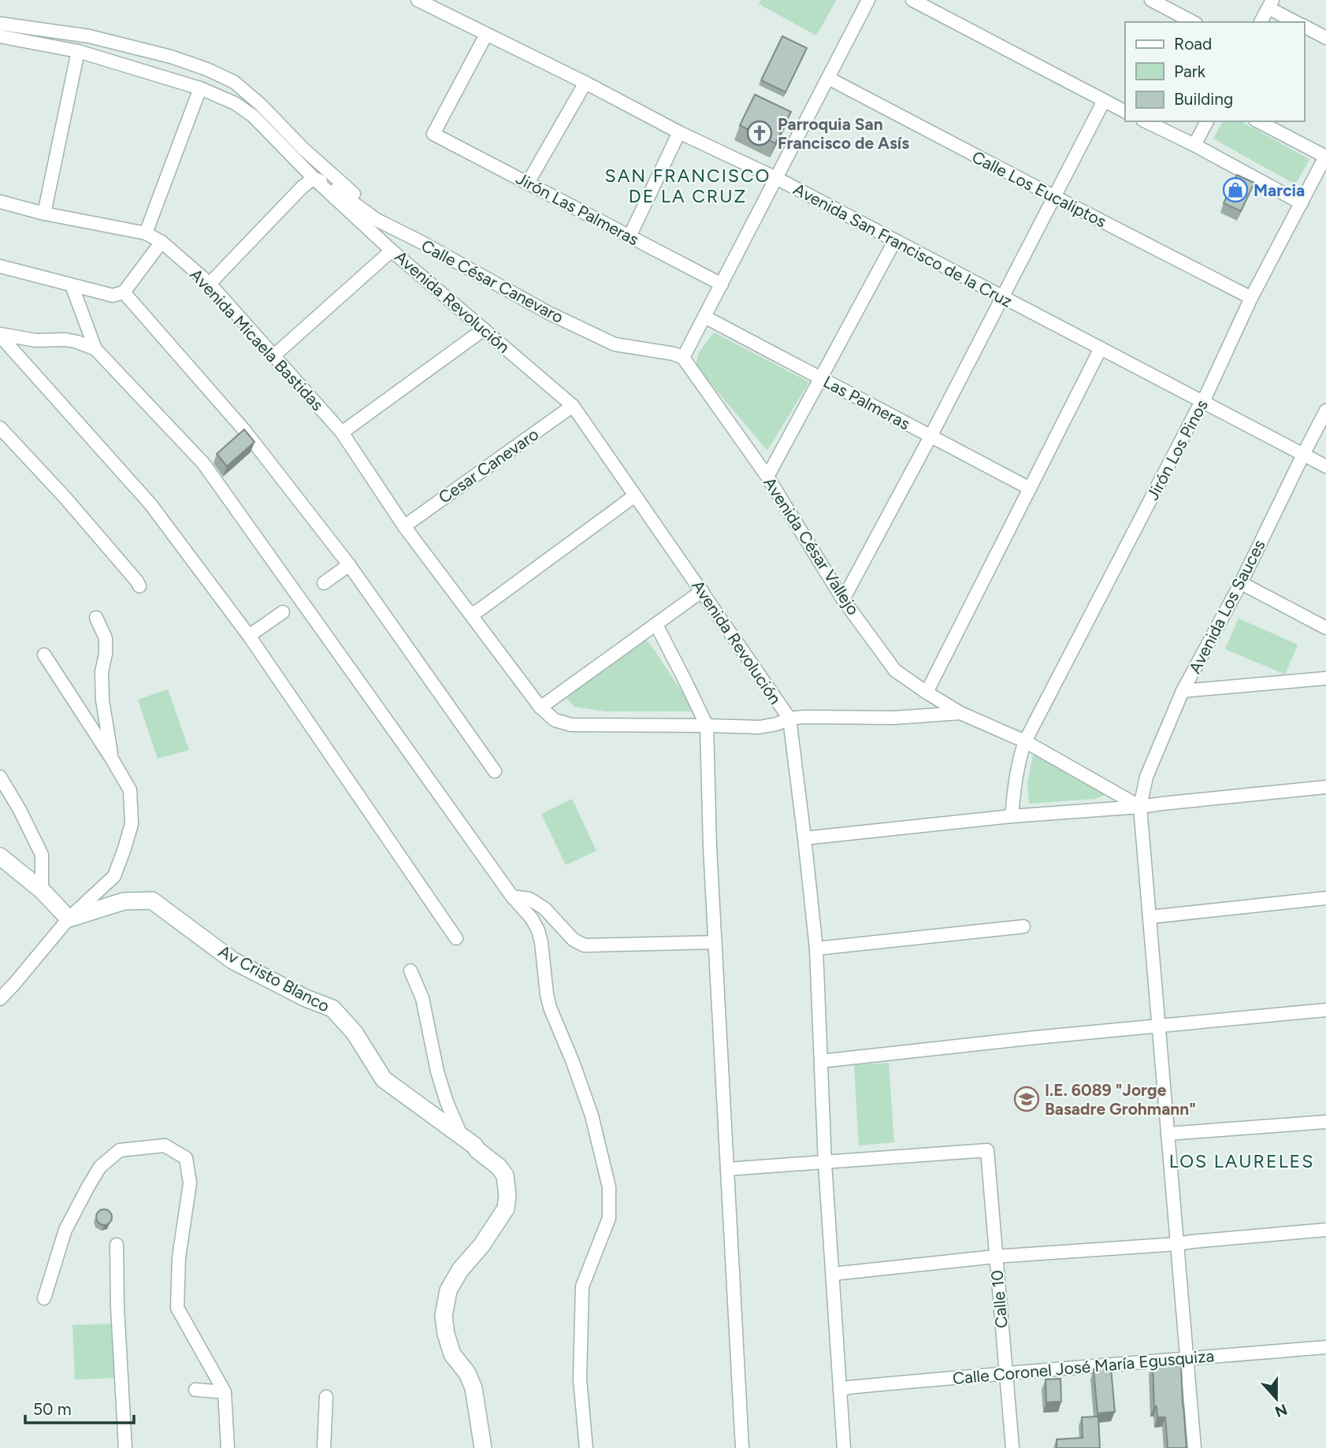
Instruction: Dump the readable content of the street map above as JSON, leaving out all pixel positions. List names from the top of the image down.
{
  "streets": {
    "street": [
      "Calle Los Eucaliptos",
      "Jirón Las Palmeras",
      "Avenida San Francisco de la Cruz",
      "Calle César Canevaro",
      "Avenida Revolución",
      "Avenida Micaela Bastidas",
      "Las Palmeras",
      "Jirón Los Pinos",
      "Cesar Canevaro",
      "Avenida César Vallejo",
      "Avenida Los Sauces",
      "Av Cristo Blanco",
      "Calle 10",
      "Calle Coronel José María Egusquiza"
    ]
  },
  "crossings": [
    ["Calle Los Eucaliptos", "Jirón Los Pinos"],
    ["Jirón Las Palmeras", "Avenida San Francisco de la Cruz"],
    ["Avenida San Francisco de la Cruz", "Jirón Los Pinos"],
    ["Avenida San Francisco de la Cruz", "Avenida Los Sauces"],
    ["Calle César Canevaro", "Avenida Revolución"],
    ["Calle César Canevaro", "Avenida César Vallejo"],
    ["Avenida Revolución", "Avenida Micaela Bastidas"],
    ["Avenida Revolución", "Cesar Canevaro"],
    ["Avenida Micaela Bastidas", "Cesar Canevaro"],
    ["Avenida Micaela Bastidas", "Avenida César Vallejo"],
    ["Jirón Los Pinos", "Avenida César Vallejo"],
    ["Avenida César Vallejo", "Avenida Los Sauces"],
    ["Avenida Los Sauces", "Calle Coronel José María Egusquiza"],
    ["Calle 10", "Calle Coronel José María Egusquiza"]
  ],
  "districts": ["SAN FRANCISCO DE LA CRUZ", "LOS LAURELES"],
  "places": {
    "church": ["Parroquia San Francisco de Asís"],
    "shop": ["Marcia"],
    "school or university": ["I.E. 6089 \"Jorge Basadre Grohmann\""]
  },
  "legend": ["Road", "Park", "Building"],
  "scale_bar": "50 m",
  "north": "bottom"
}
